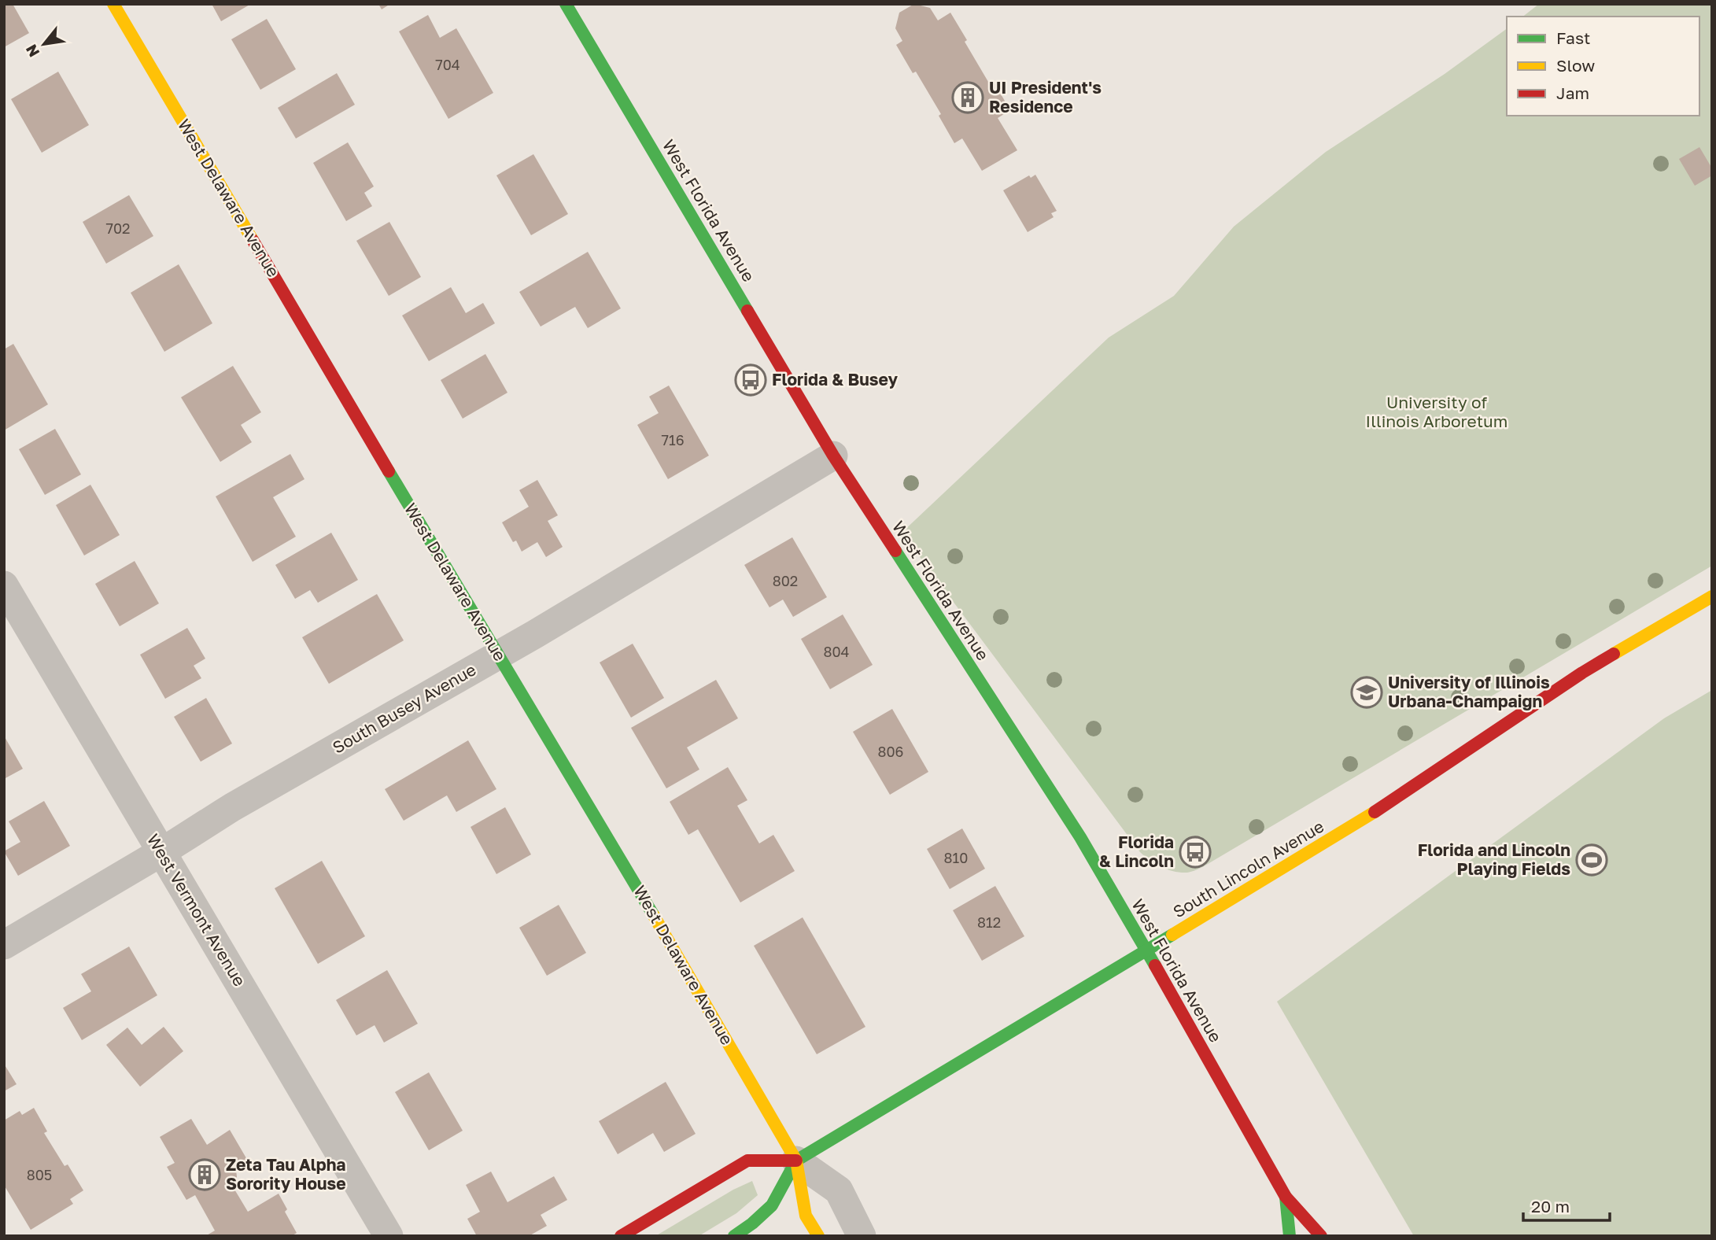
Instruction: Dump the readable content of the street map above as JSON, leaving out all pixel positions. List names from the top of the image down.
{
  "streets": {
    "main road": ["West Delaware Avenue", "West Florida Avenue", "South Lincoln Avenue"],
    "street": ["South Busey Avenue", "West Vermont Avenue"]
  },
  "crossings": [
    ["West Delaware Avenue", "South Busey Avenue"],
    ["West Delaware Avenue", "South Lincoln Avenue"],
    ["West Florida Avenue", "South Busey Avenue"],
    ["West Florida Avenue", "South Lincoln Avenue"],
    ["South Busey Avenue", "West Vermont Avenue"]
  ],
  "parks": ["University of Illinois Arboretum"],
  "places": {
    "building": ["UI President's Residence", "Zeta Tau Alpha Sorority House"],
    "bus stop": ["Florida & Busey", "Florida & Lincoln"],
    "school or university": ["University of Illinois Urbana-Champaign"],
    "sports": ["Florida and Lincoln Playing Fields"]
  },
  "house_numbers": [
    "704",
    "702",
    "716",
    "802",
    "804",
    "806",
    "810",
    "812",
    "805"
  ],
  "legend": ["Fast", "Slow", "Jam"],
  "scale_bar": "20 m",
  "north": "bottom left"
}
